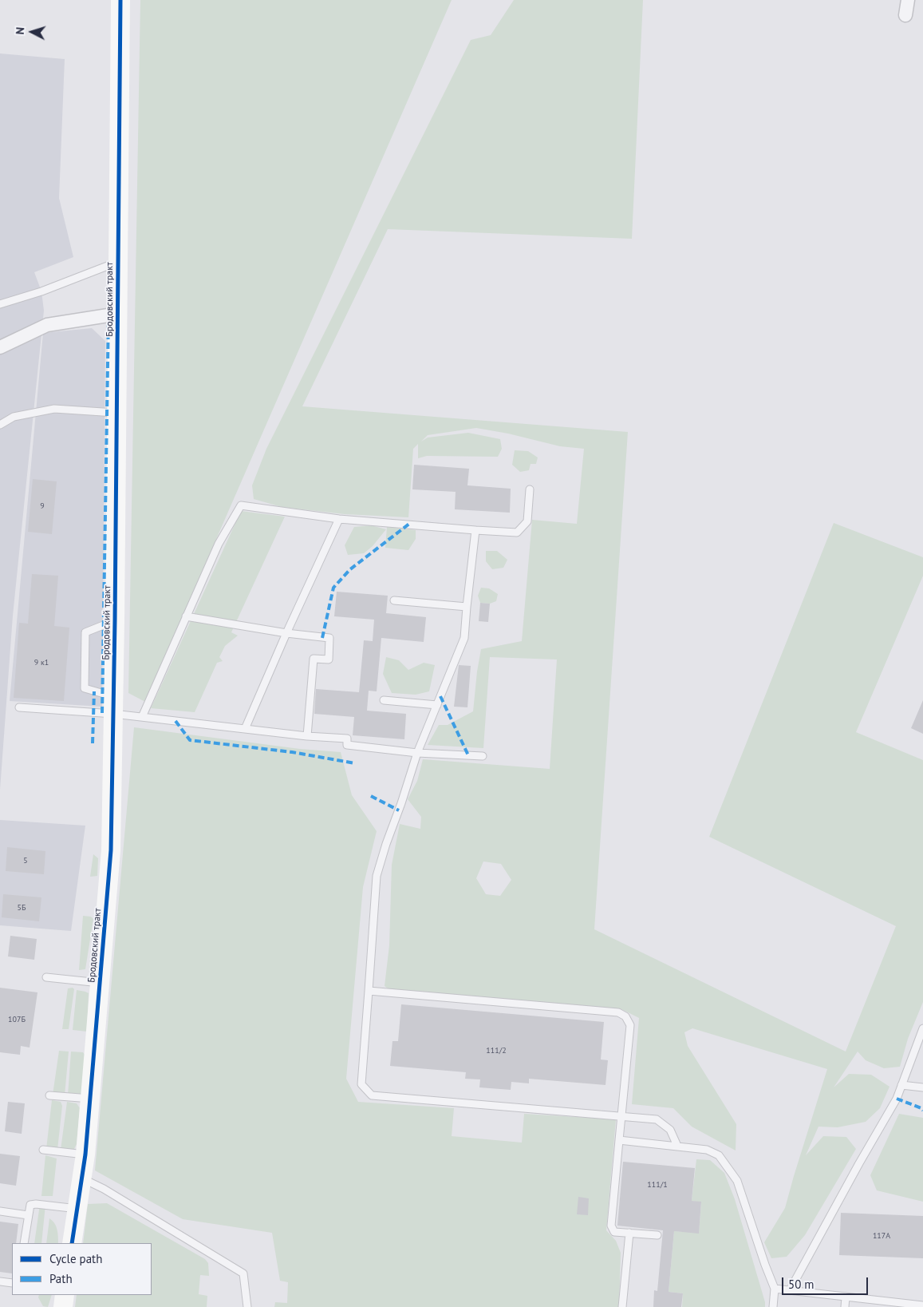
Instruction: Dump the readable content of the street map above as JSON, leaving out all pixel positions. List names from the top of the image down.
{
  "streets": {
    "street": ["Бродовский тракт"]
  },
  "house_numbers": [
    "9",
    "9 к1",
    "5",
    "5Б",
    "107Б",
    "111/2",
    "111/1",
    "117А"
  ],
  "legend": ["Cycle path", "Path"],
  "scale_bar": "50 m",
  "north": "left"
}
